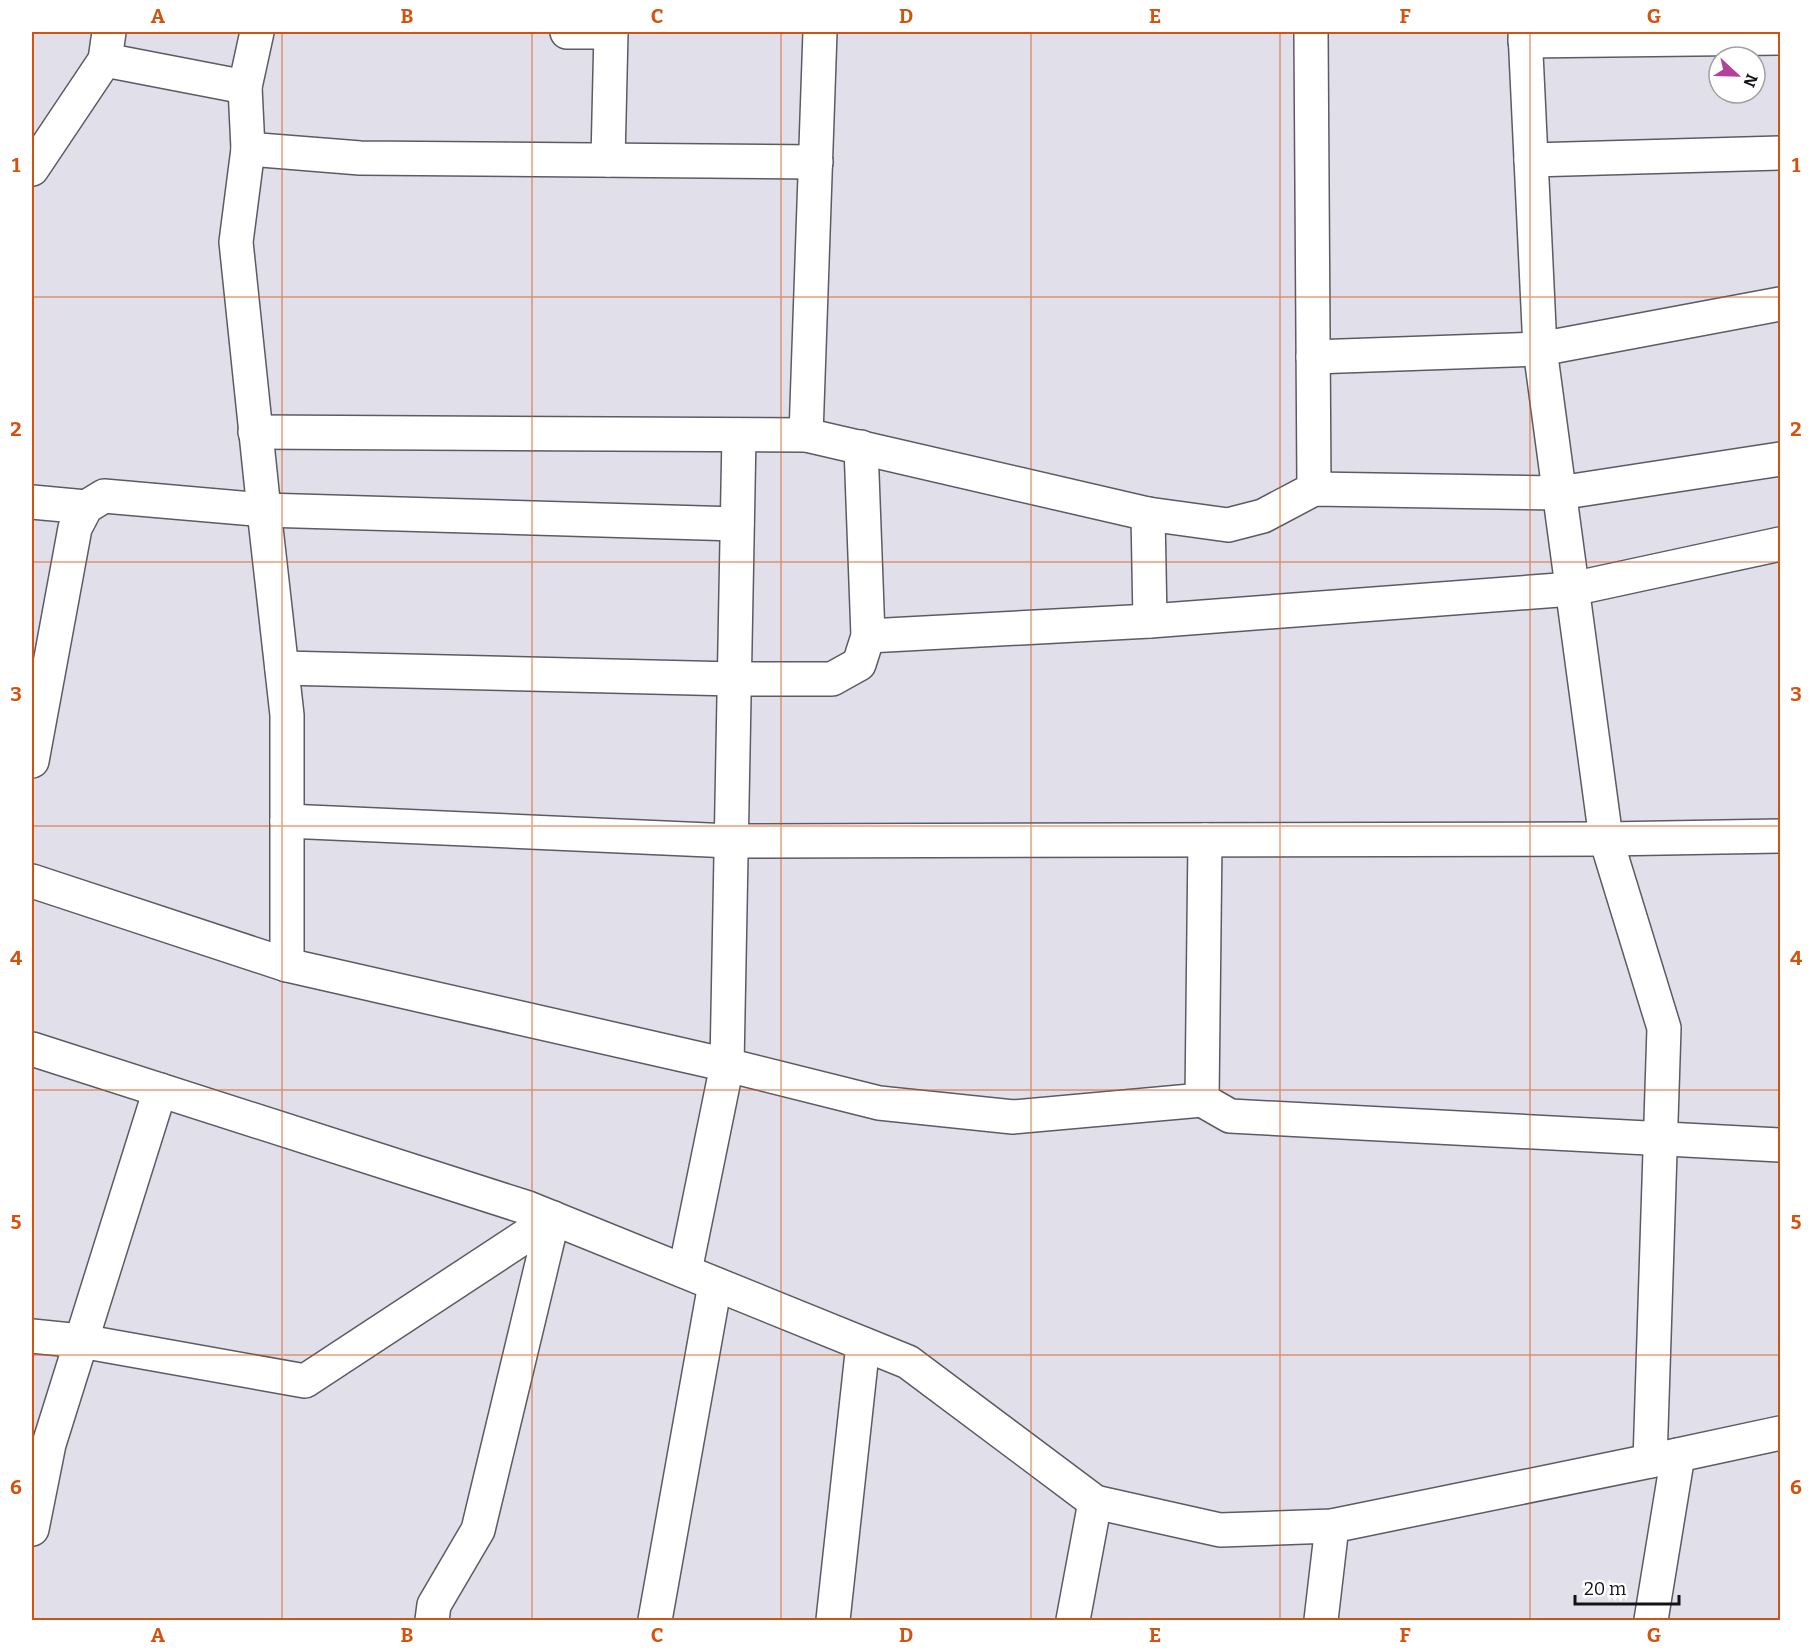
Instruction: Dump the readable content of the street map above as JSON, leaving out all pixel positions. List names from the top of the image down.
{
  "scale_bar": "20 m",
  "north": "right",
  "grid": {
    "columns": [
      "A",
      "B",
      "C",
      "D",
      "E",
      "F",
      "G"
    ],
    "rows": [
      "1",
      "2",
      "3",
      "4",
      "5",
      "6"
    ]
  }
}
